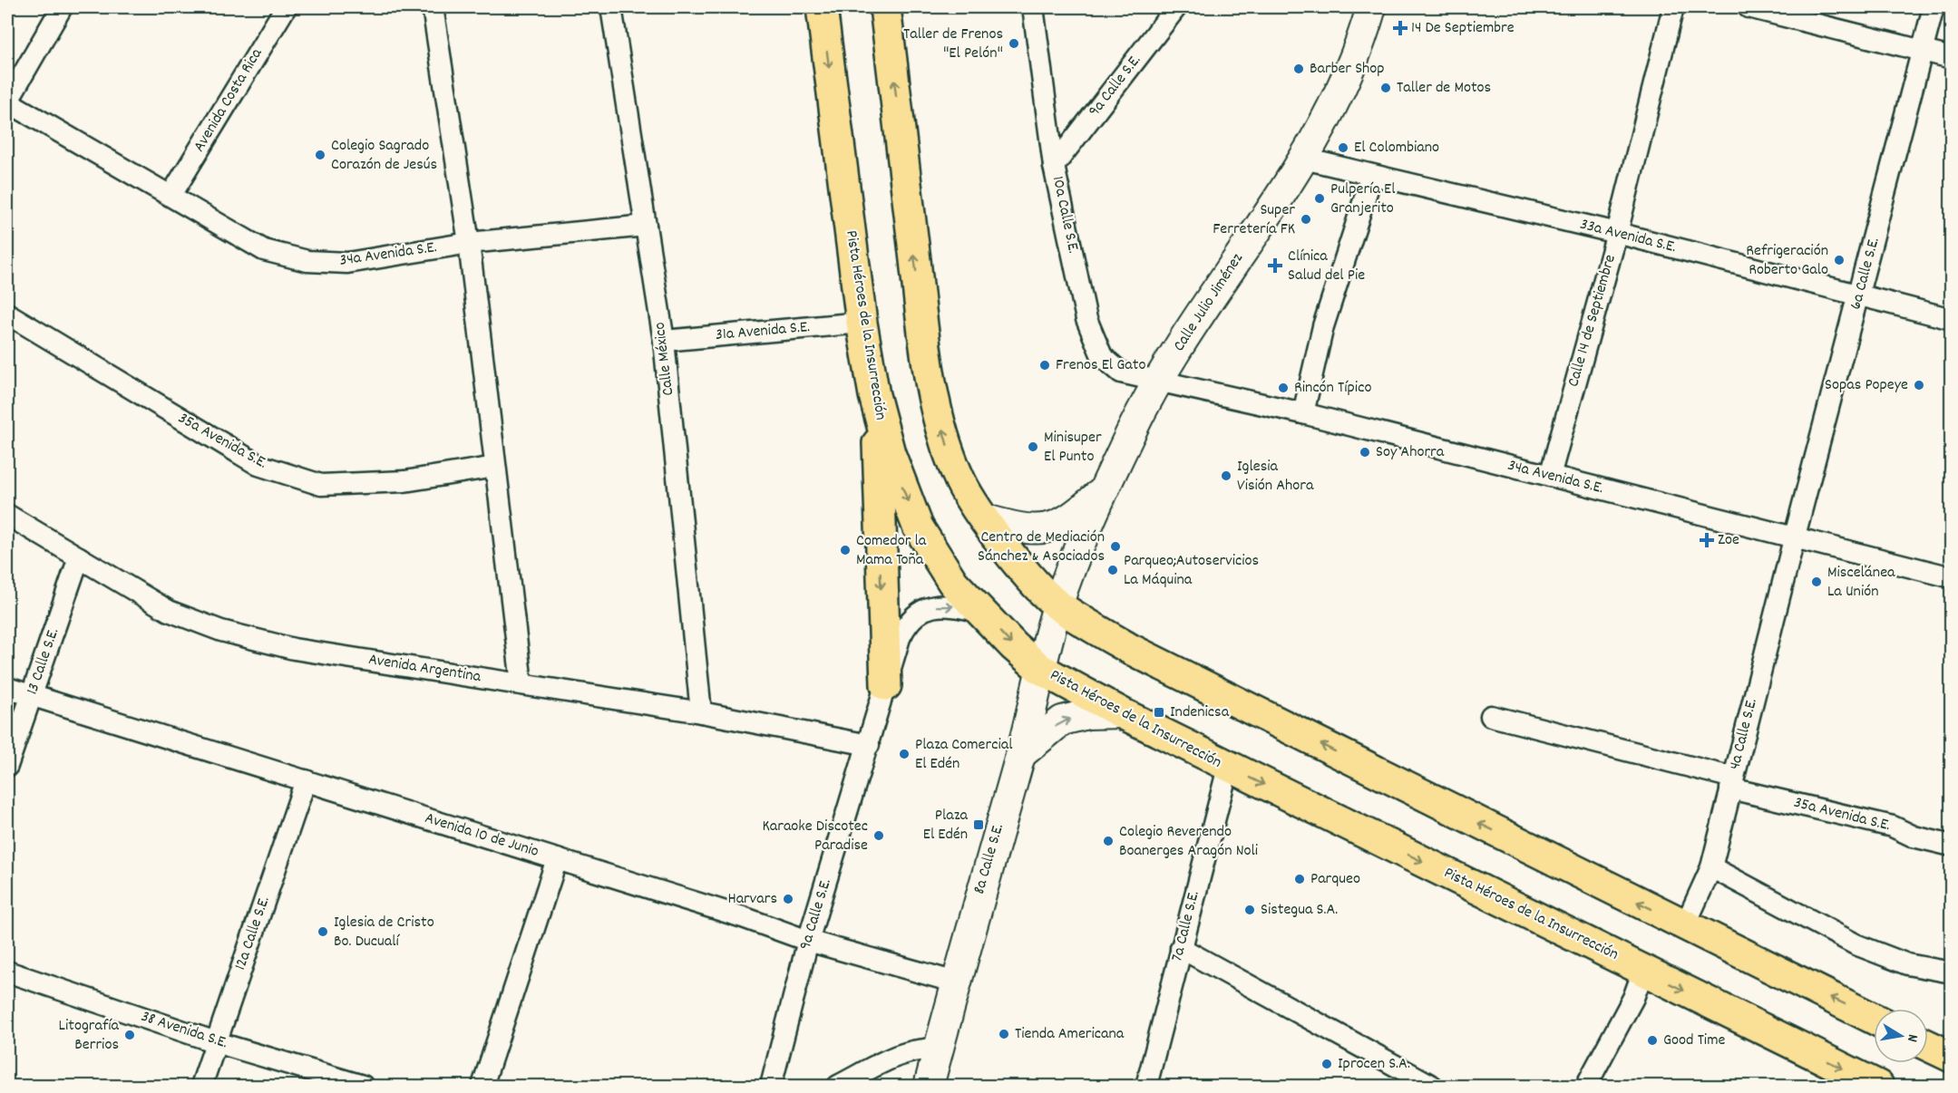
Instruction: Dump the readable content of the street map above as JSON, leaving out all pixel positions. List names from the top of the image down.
{
  "streets": {
    "main road": ["Calle Julio Jiménez", "Pista Héroes de la Insurrección", "8a Calle S.E."],
    "street": [
      "9a Calle S.E.",
      "Avenida Costa Rica",
      "10a Calle S.E.",
      "33a Avenida S.E.",
      "34a Avenida S.E.",
      "6a Calle S.E.",
      "Calle 14 de Septiembre",
      "31a Avenida S.E.",
      "Calle México",
      "35a Avenida S.E.",
      "13 Calle S.E.",
      "Avenida Argentina",
      "4a Calle S.E.",
      "Avenida 10 de Junio",
      "7a Calle S.E.",
      "12a Calle S.E.",
      "38 Avenida S.E."
    ]
  },
  "crossings": [
    ["9a Calle S.E.", "10a Calle S.E."],
    ["9a Calle S.E.", "Pista Héroes de la Insurrección"],
    ["9a Calle S.E.", "Avenida Argentina"],
    ["9a Calle S.E.", "Avenida 10 de Junio"],
    ["Avenida Costa Rica", "34a Avenida S.E."],
    ["10a Calle S.E.", "34a Avenida S.E."],
    ["10a Calle S.E.", "Calle Julio Jiménez"],
    ["33a Avenida S.E.", "6a Calle S.E."],
    ["33a Avenida S.E.", "Calle Julio Jiménez"],
    ["33a Avenida S.E.", "Calle 14 de Septiembre"],
    ["34a Avenida S.E.", "6a Calle S.E."],
    ["34a Avenida S.E.", "Calle Julio Jiménez"],
    ["34a Avenida S.E.", "Calle 14 de Septiembre"],
    ["34a Avenida S.E.", "Calle México"],
    ["34a Avenida S.E.", "4a Calle S.E."],
    ["6a Calle S.E.", "4a Calle S.E."],
    ["Calle Julio Jiménez", "Pista Héroes de la Insurrección"],
    ["Calle Julio Jiménez", "8a Calle S.E."],
    ["Pista Héroes de la Insurrección", "31a Avenida S.E."],
    ["Pista Héroes de la Insurrección", "8a Calle S.E."],
    ["Pista Héroes de la Insurrección", "7a Calle S.E."],
    ["31a Avenida S.E.", "Calle México"],
    ["Calle México", "Avenida Argentina"],
    ["35a Avenida S.E.", "4a Calle S.E."],
    ["13 Calle S.E.", "Avenida Argentina"],
    ["13 Calle S.E.", "Avenida 10 de Junio"],
    ["Avenida 10 de Junio", "8a Calle S.E."],
    ["Avenida 10 de Junio", "12a Calle S.E."],
    ["12a Calle S.E.", "38 Avenida S.E."]
  ],
  "places": {
    "health": ["14 De Septiembre", "Clínica Salud del Pie", "Zoe"],
    "other": [
      "Taller de Frenos \"El Pelón\"",
      "Barber Shop",
      "Taller de Motos",
      "El Colombiano",
      "Colegio Sagrado Corazón de Jesús",
      "Pulpería El Granjerito",
      "Super Ferretería FK",
      "Refrigeración Roberto Galo",
      "Frenos El Gato",
      "Sopas Popeye",
      "Rincón Típico",
      "Minisuper El Punto",
      "Soy Ahorra",
      "Iglesia Visión Ahora",
      "Centro de Mediación Sánchez & Asociados",
      "Comedor la Mama Toña",
      "Parqueo;Autoservicios La Máquina",
      "Miscelánea La Unión",
      "Plaza Comercial El Edén",
      "Karaoke Discotec Paradise",
      "Colegio Reverendo Boanerges Aragón Noli",
      "Parqueo",
      "Harvars",
      "Sistegua S.A.",
      "Iglesia de Cristo Bo. Ducualí",
      "Tienda Americana",
      "Litografía Berrios",
      "Good Time",
      "Iprocen S.A."
    ],
    "transit": ["Indenicsa", "Plaza El Edén"]
  },
  "north": "right"
}
